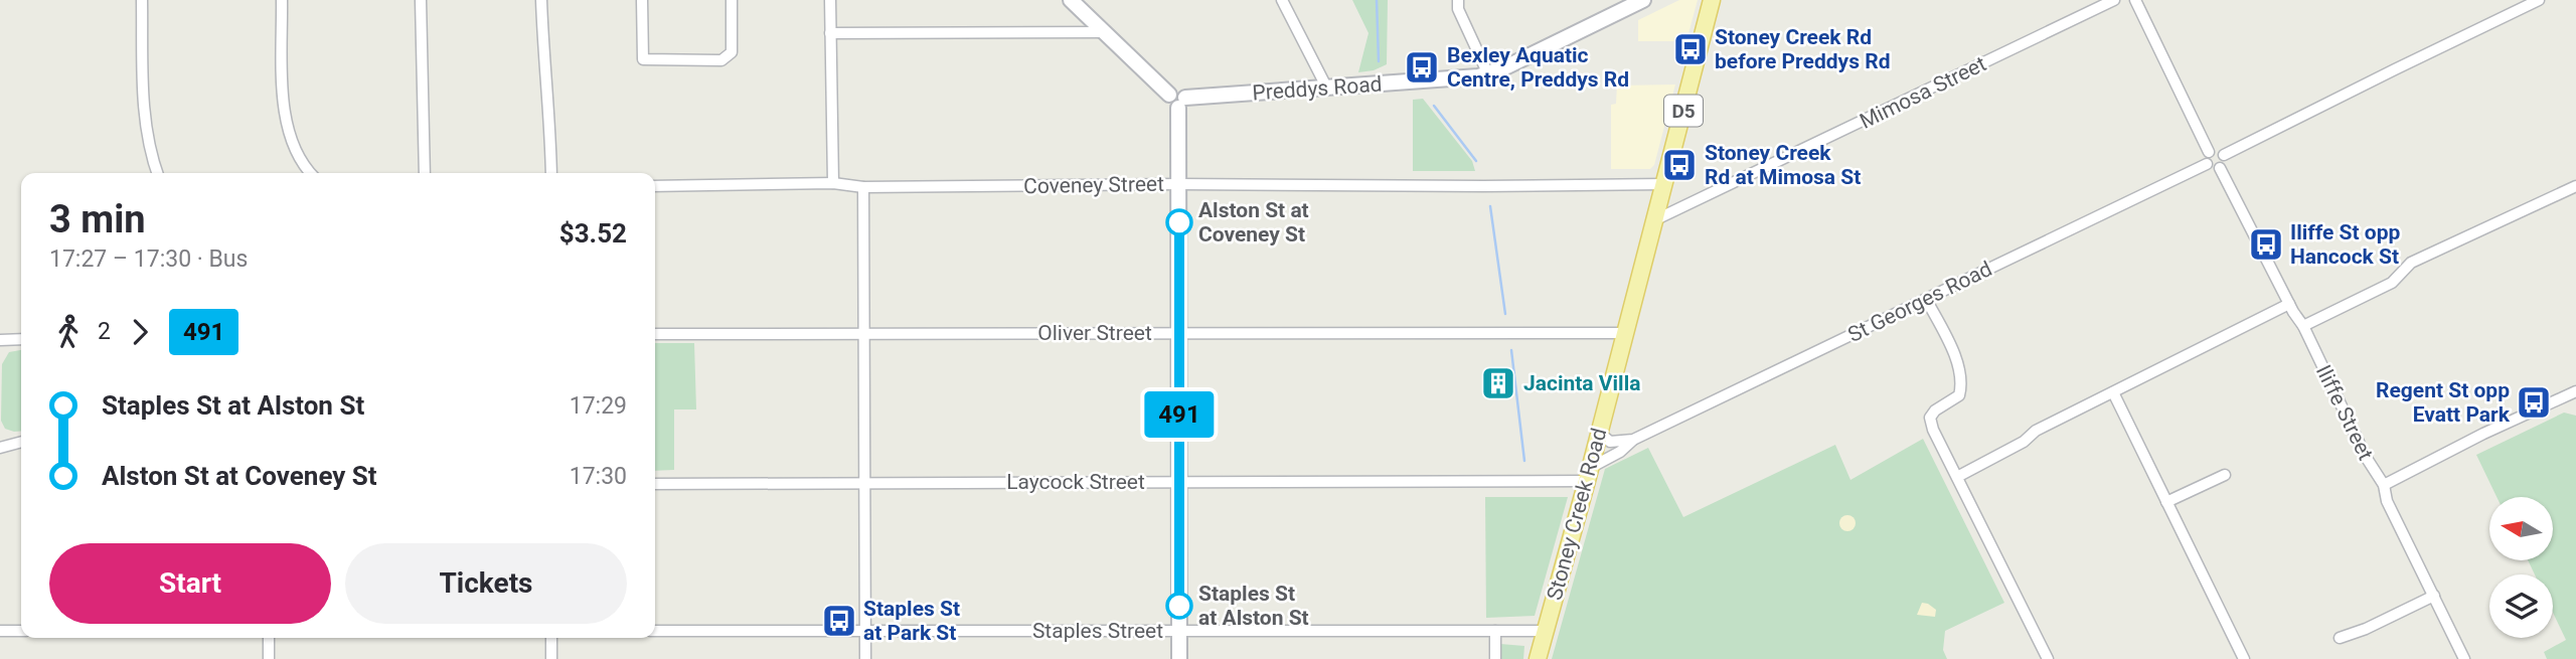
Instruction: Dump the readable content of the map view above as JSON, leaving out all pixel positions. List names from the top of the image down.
{
  "streets": {
    "main road": ["Preddys Road", "D5", "Stoney Creek Road"],
    "street": [
      "Mimosa Street",
      "Coveney Street",
      "St Georges Road",
      "Oliver Street",
      "Iliffe Street",
      "Laycock Street",
      "Staples Street"
    ]
  },
  "crossings": [
    ["Mimosa Street", "Stoney Creek Road"],
    ["Coveney Street", "Stoney Creek Road"],
    ["St Georges Road", "Iliffe Street"],
    ["St Georges Road", "Laycock Street"],
    ["St Georges Road", "Stoney Creek Road"],
    ["Oliver Street", "Stoney Creek Road"],
    ["Laycock Street", "Stoney Creek Road"],
    ["Stoney Creek Road", "Staples Street"]
  ],
  "places": {
    "bus stop": [
      "Stoney Creek Rd before Preddys Rd",
      "Bexley Aquatic Centre, Preddys Rd",
      "Stoney Creek Rd at Mimosa St",
      "Iliffe St opp Hancock St",
      "Regent St opp Evatt Park",
      "Staples St at Park St"
    ],
    "other": ["Alston St at Coveney St", "Staples St at Alston St"],
    "building": ["Jacinta Villa"]
  },
  "lines": ["bus line 491"],
  "north": "left",
  "page": {
    "on_map": "491",
    "heading": ["3 min", "17:27 – 17:30 · Bus", "$3.52"],
    "legs": ["2", "491"],
    "list": [
      {
        "name": "Staples St at Alston St",
        "value": "17:29"
      },
      {
        "name": "Alston St at Coveney St",
        "value": "17:30"
      }
    ],
    "buttons": ["Start", "Tickets"]
  }
}
